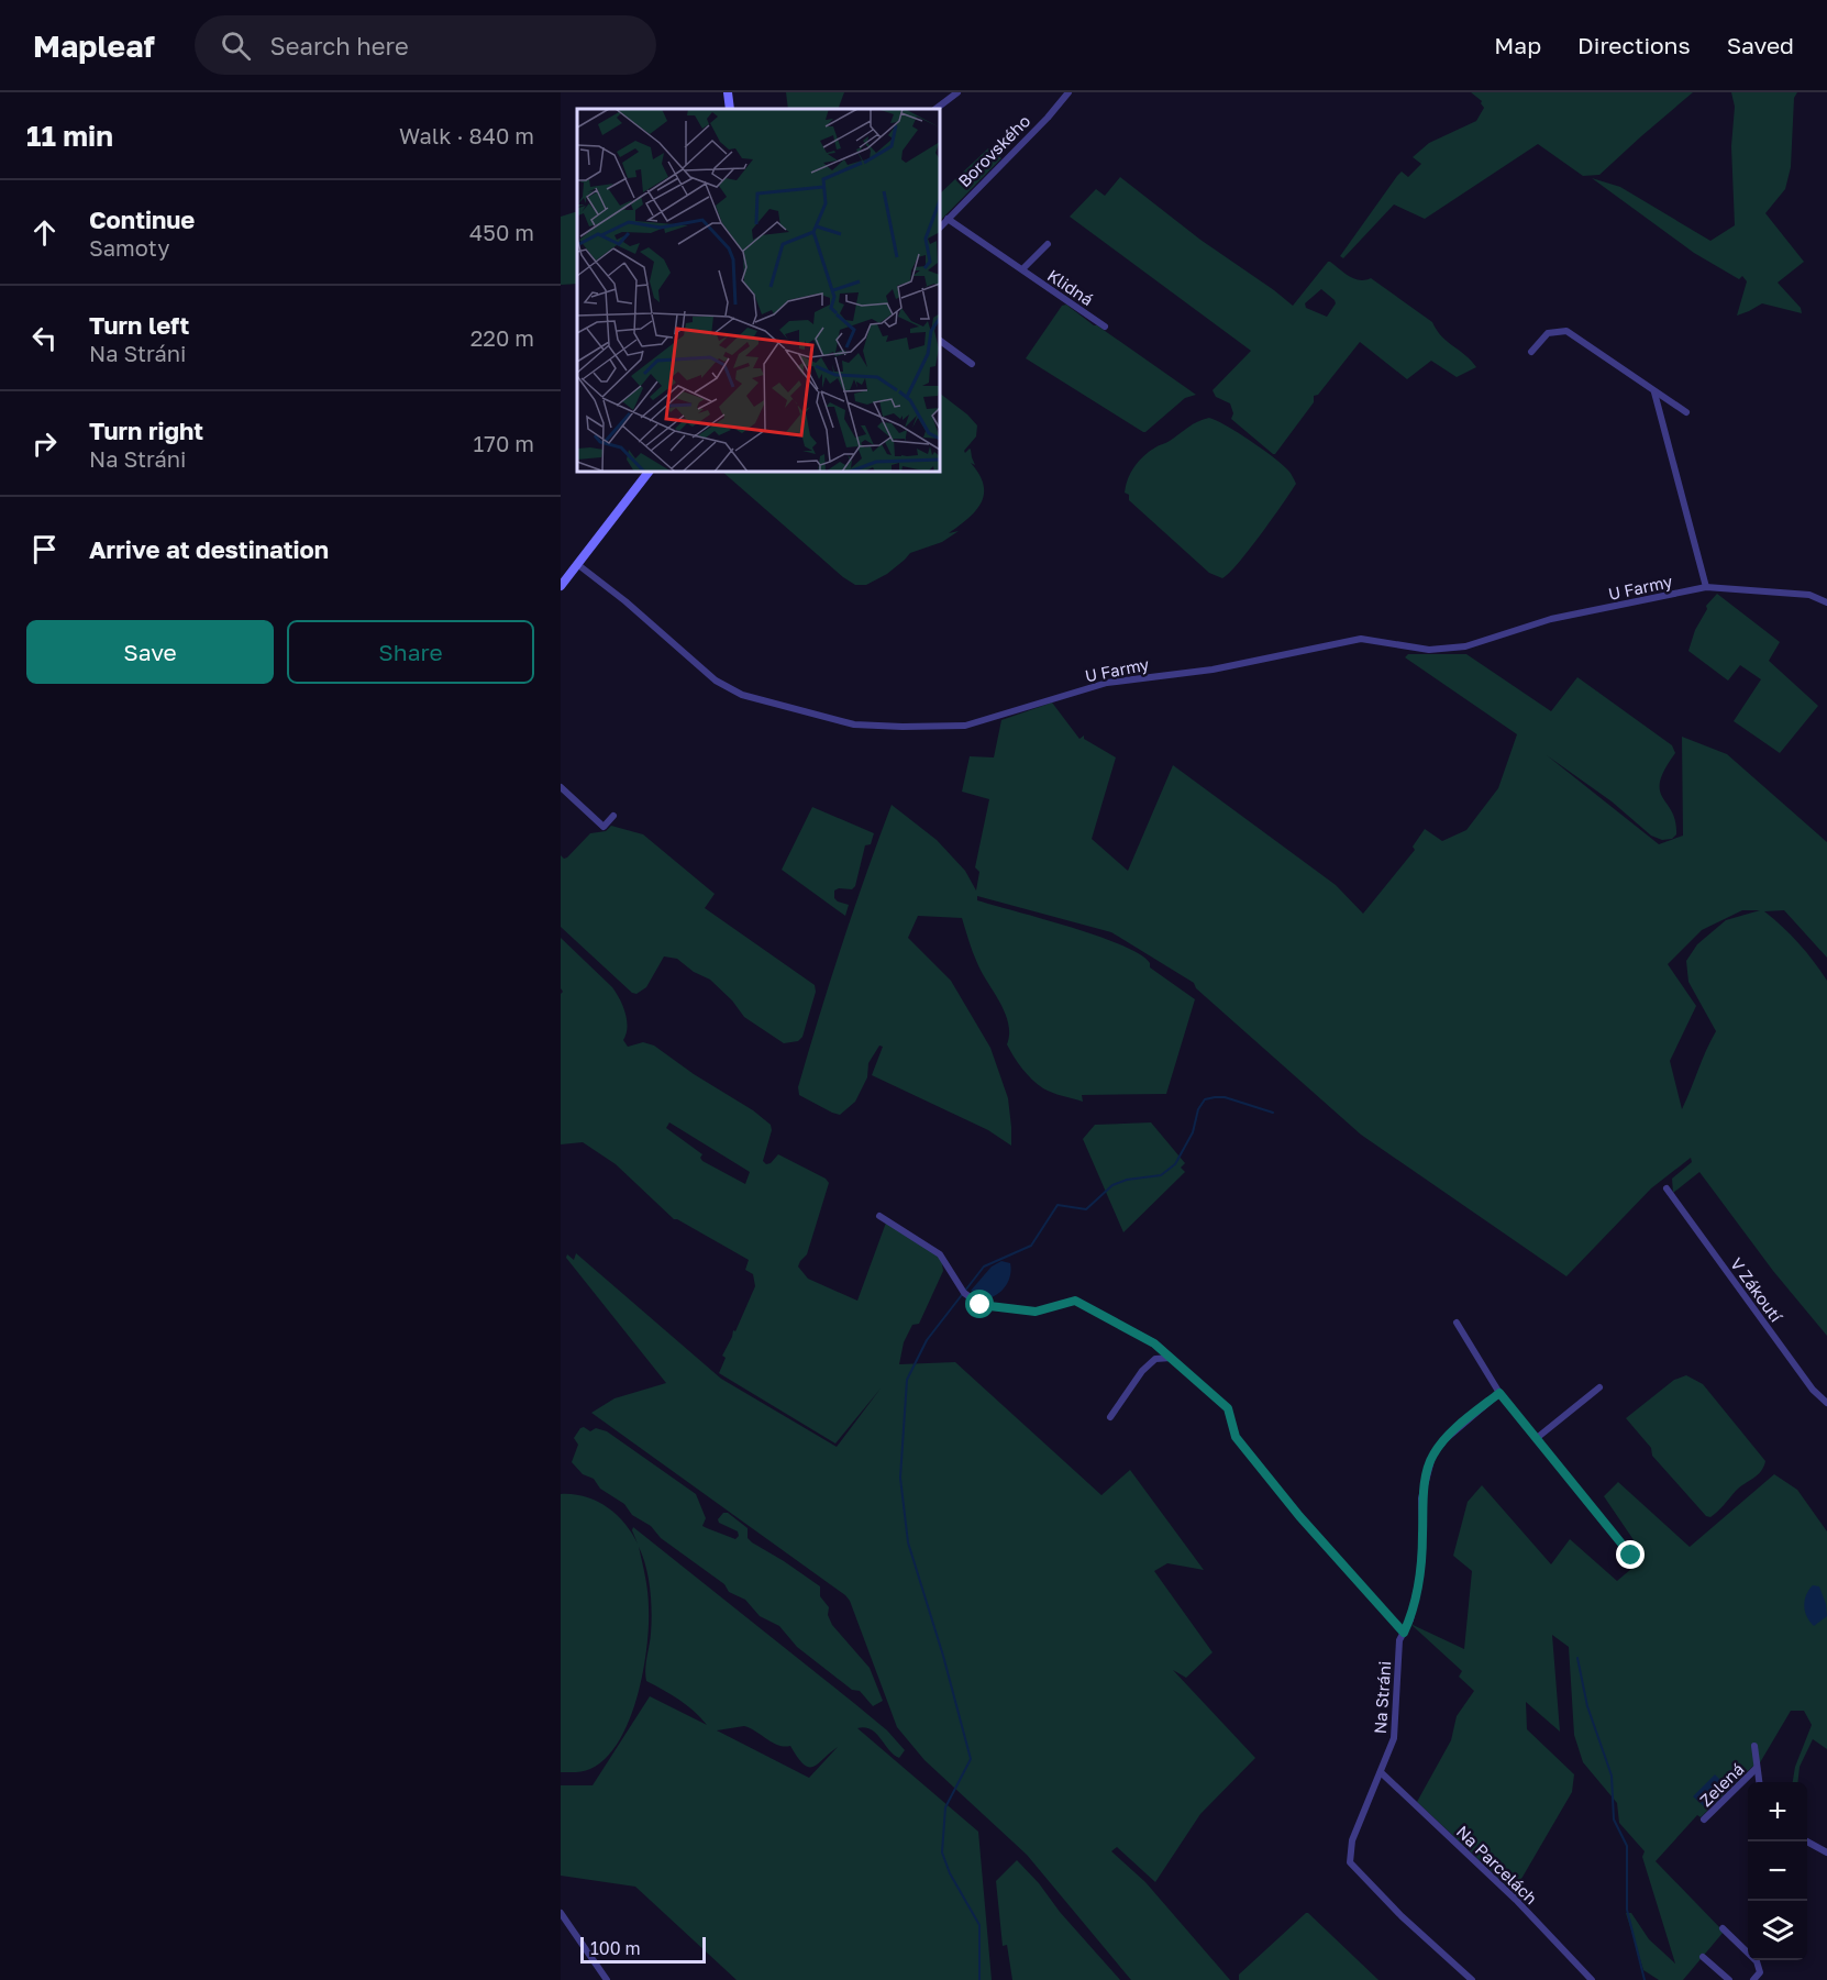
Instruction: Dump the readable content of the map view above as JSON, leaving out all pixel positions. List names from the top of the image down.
{
  "streets": {
    "street": [
      "Borovského",
      "Klidná",
      "U Farmy",
      "V Zákoutí",
      "Na Stráni",
      "Zelená",
      "Na Parcelách"
    ]
  },
  "crossings": [
    ["Borovského", "Klidná"],
    ["Na Stráni", "Na Parcelách"]
  ],
  "scale_bar": "100 m",
  "page": {
    "header": "Mapleaf",
    "search": "Search here",
    "nav": ["Map", "Directions", "Saved"],
    "heading": ["11 min", "Walk · 840 m"],
    "list": [
      ["Continue", "Samoty", "450 m"],
      ["Turn left", "Na Stráni", "220 m"],
      ["Turn right", "Na Stráni", "170 m"],
      "Arrive at destination"
    ],
    "buttons": ["Save", "Share"],
    "map_buttons": ["+", "−"],
    "scale": "100 m"
  }
}
